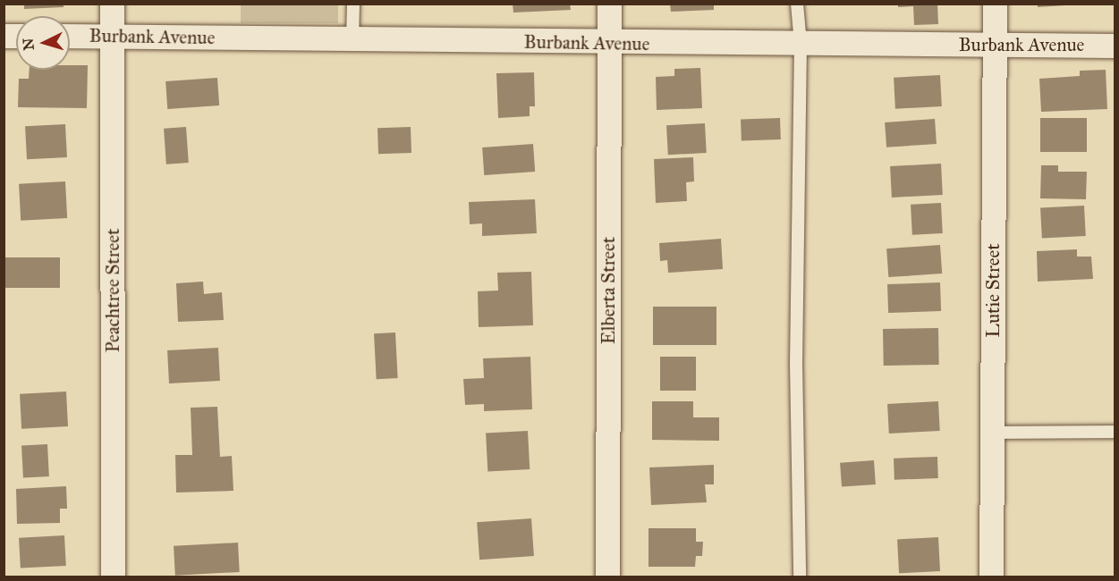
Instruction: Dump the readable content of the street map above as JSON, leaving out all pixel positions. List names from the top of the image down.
{
  "streets": {
    "street": [
      "Burbank Avenue",
      "Peachtree Street",
      "Elberta Street",
      "Lutie Street"
    ]
  },
  "crossings": [
    ["Burbank Avenue", "Peachtree Street"],
    ["Burbank Avenue", "Elberta Street"],
    ["Burbank Avenue", "Lutie Street"]
  ],
  "north": "left"
}
